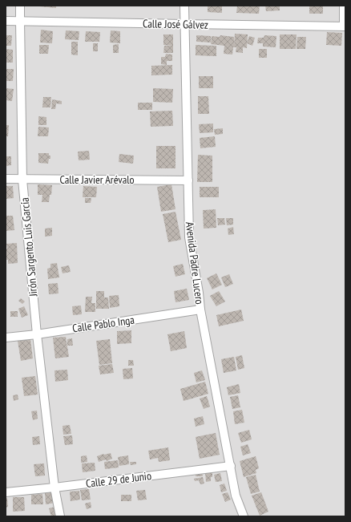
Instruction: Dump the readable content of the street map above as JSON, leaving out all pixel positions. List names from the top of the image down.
{
  "streets": {
    "street": [
      "Calle José Gálvez",
      "Calle Javier Arévalo",
      "Jirón Sargento Luis García",
      "Avenida Padre Lucero",
      "Calle Pablo Inga",
      "Calle 29 de Junio"
    ]
  },
  "crossings": [
    ["Calle José Gálvez", "Jirón Sargento Luis García"],
    ["Calle José Gálvez", "Avenida Padre Lucero"],
    ["Calle Javier Arévalo", "Jirón Sargento Luis García"],
    ["Calle Javier Arévalo", "Avenida Padre Lucero"],
    ["Jirón Sargento Luis García", "Calle Pablo Inga"],
    ["Jirón Sargento Luis García", "Calle 29 de Junio"],
    ["Avenida Padre Lucero", "Calle Pablo Inga"],
    ["Avenida Padre Lucero", "Calle 29 de Junio"]
  ]
}
